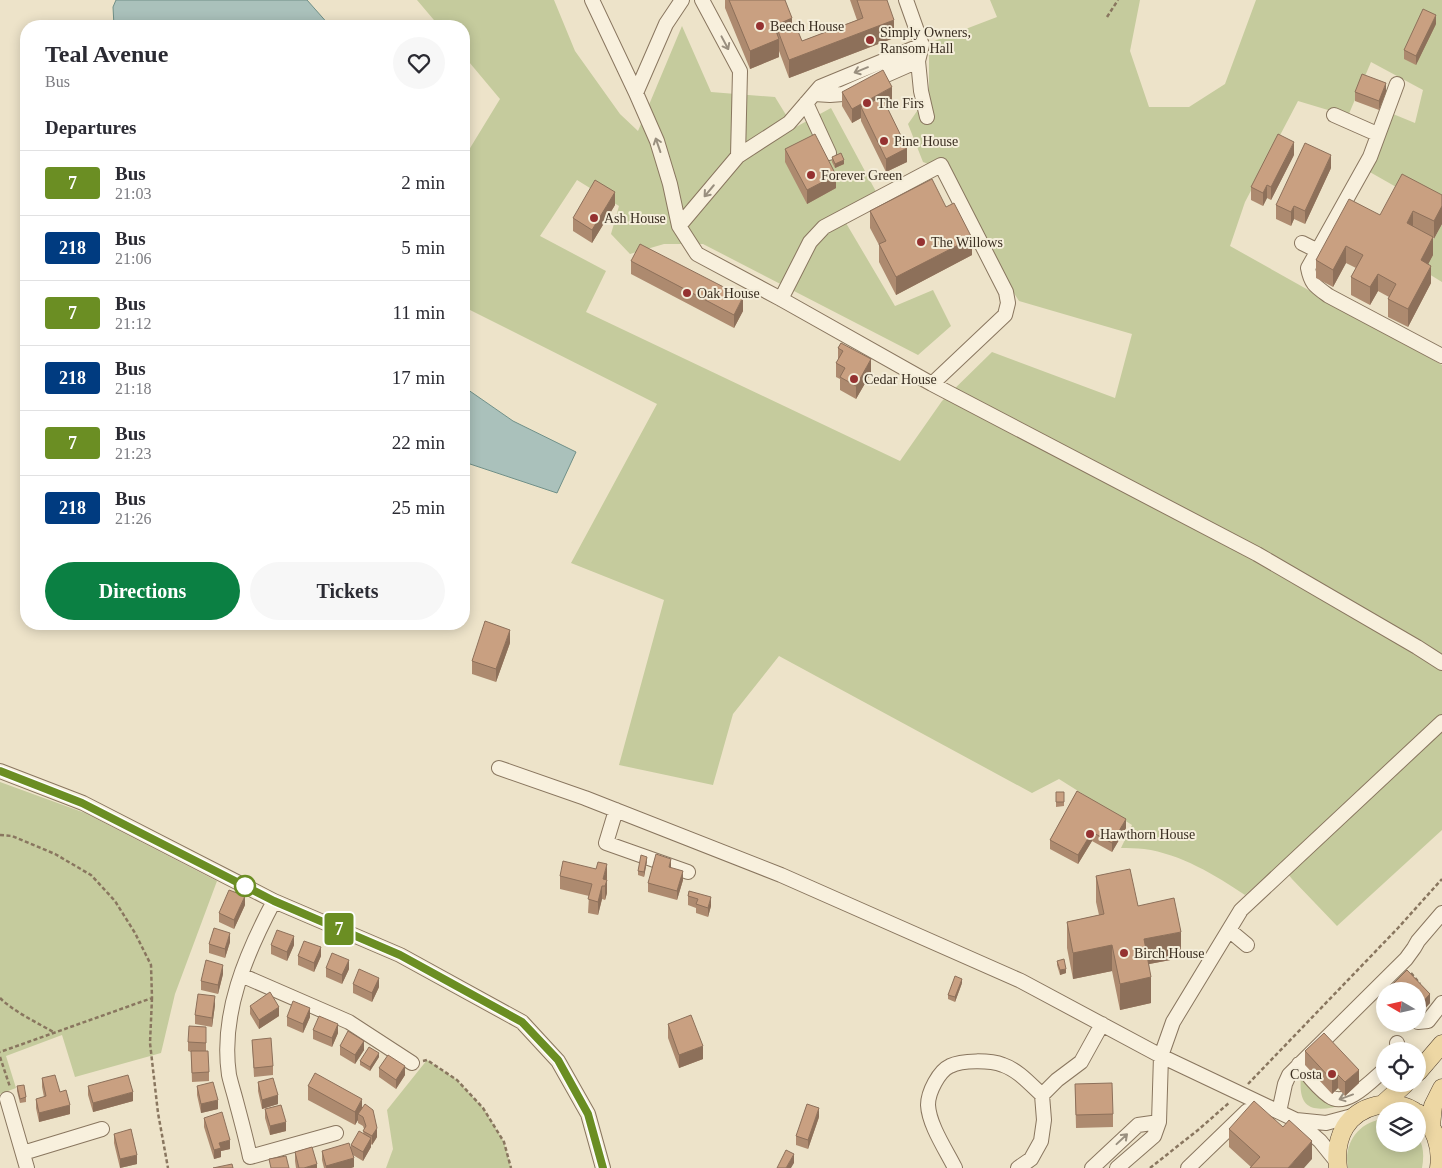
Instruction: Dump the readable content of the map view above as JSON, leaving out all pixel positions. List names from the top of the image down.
{
  "places": [
    "Beech House",
    "Simply Owners, Ransom Hall",
    "The Firs",
    "Pine House",
    "Forever Green",
    "Ash House",
    "The Willows",
    "Oak House",
    "Cedar House",
    "Hawthorn House",
    "Birch House",
    "Costa"
  ],
  "lines": ["bus line 7"],
  "north": "left",
  "page": {
    "on_map": "7",
    "heading": [
      ["Teal Avenue", "Bus"],
      "Departures"
    ],
    "list": [
      {
        "mark": "7",
        "name": "Bus",
        "note": "21:03",
        "value": "2 min"
      },
      {
        "mark": "218",
        "name": "Bus",
        "note": "21:06",
        "value": "5 min"
      },
      {
        "mark": "7",
        "name": "Bus",
        "note": "21:12",
        "value": "11 min"
      },
      {
        "mark": "218",
        "name": "Bus",
        "note": "21:18",
        "value": "17 min"
      },
      {
        "mark": "7",
        "name": "Bus",
        "note": "21:23",
        "value": "22 min"
      },
      {
        "mark": "218",
        "name": "Bus",
        "note": "21:26",
        "value": "25 min"
      }
    ],
    "buttons": ["Directions", "Tickets"]
  }
}
